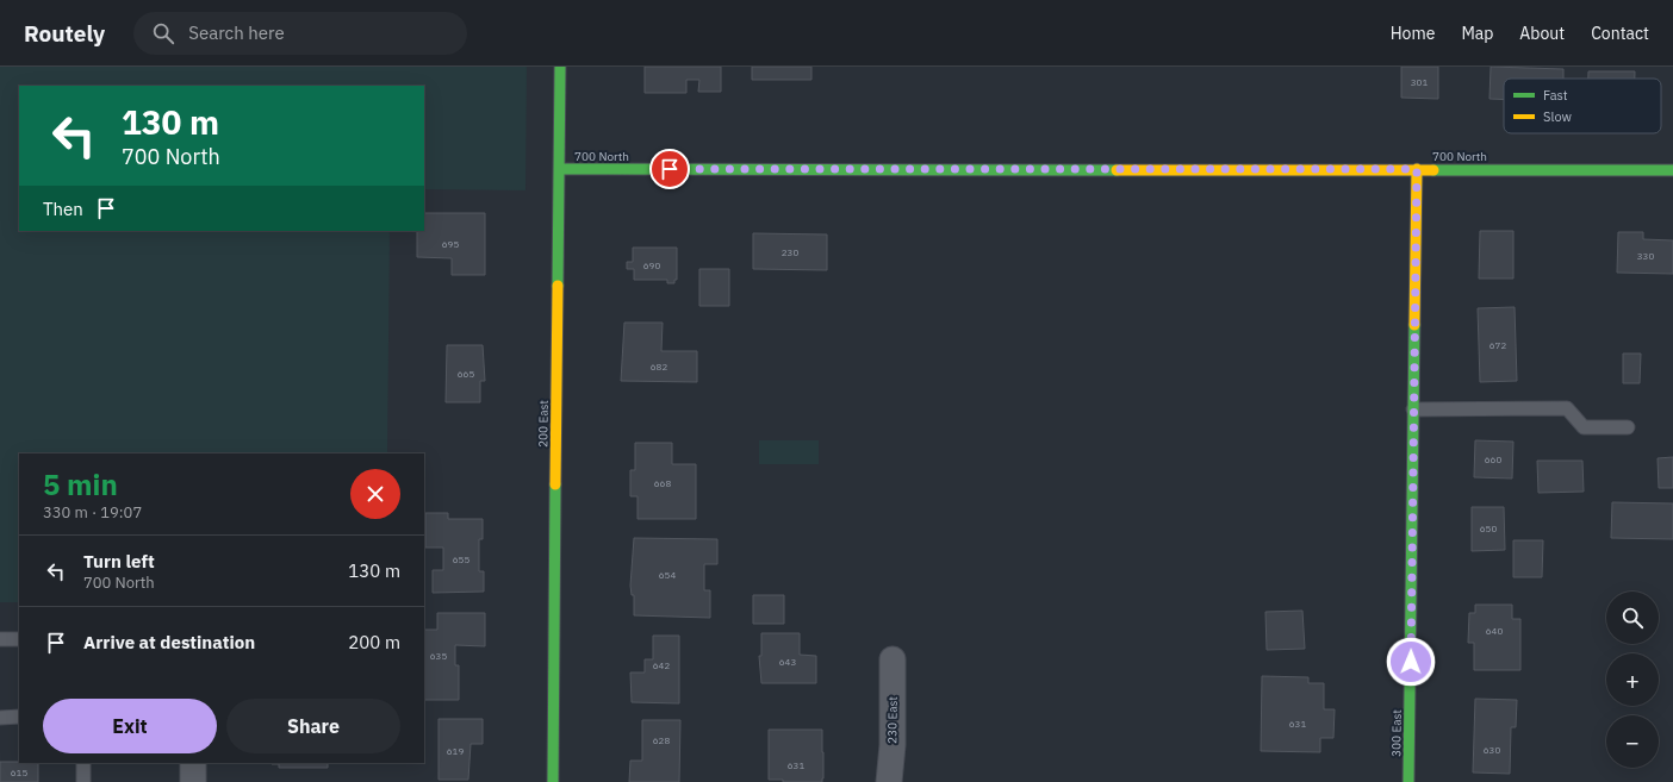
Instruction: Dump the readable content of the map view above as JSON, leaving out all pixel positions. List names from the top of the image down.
{
  "streets": {
    "street": [
      "700 North",
      "200 East",
      "230 East",
      "300 East"
    ]
  },
  "crossings": [
    ["700 North", "200 East"],
    ["700 North", "300 East"]
  ],
  "house_numbers": [
    "301",
    "695",
    "230",
    "330",
    "690",
    "672",
    "682",
    "665",
    "660",
    "668",
    "650",
    "655",
    "654",
    "640",
    "635",
    "643",
    "642",
    "631",
    "628",
    "630",
    "619",
    "631",
    "615"
  ],
  "legend": ["Fast", "Slow"],
  "page": {
    "header": "Routely",
    "search": "Search here",
    "nav": [
      "Home",
      "Map",
      "About",
      "Contact"
    ],
    "turn": ["130 m", "700 North"],
    "then": "Then",
    "heading": ["5 min", "330 m · 19:07"],
    "list": [
      {
        "name": "Turn left",
        "note": "700 North",
        "value": "130 m"
      },
      {
        "name": "Arrive at destination",
        "value": "200 m"
      }
    ],
    "map_buttons": ["+", "−"],
    "buttons": ["Exit", "Share"]
  }
}
